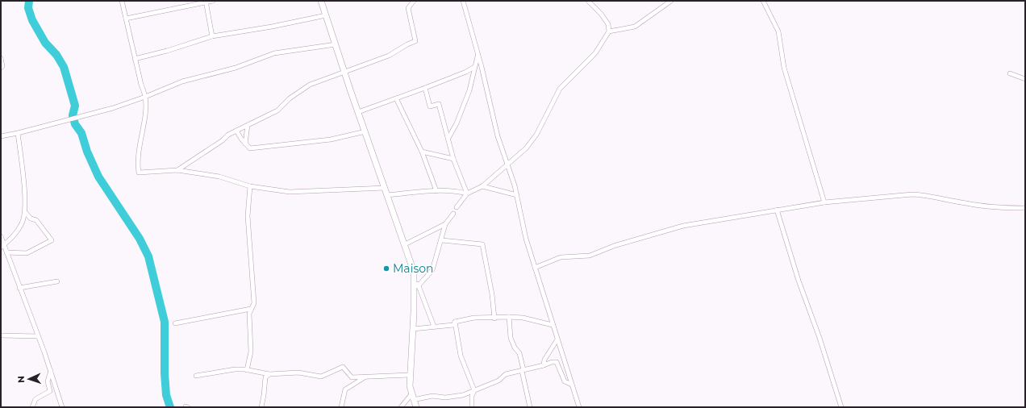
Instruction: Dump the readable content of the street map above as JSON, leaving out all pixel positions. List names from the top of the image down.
{
  "places": ["Maison"],
  "north": "left"
}
